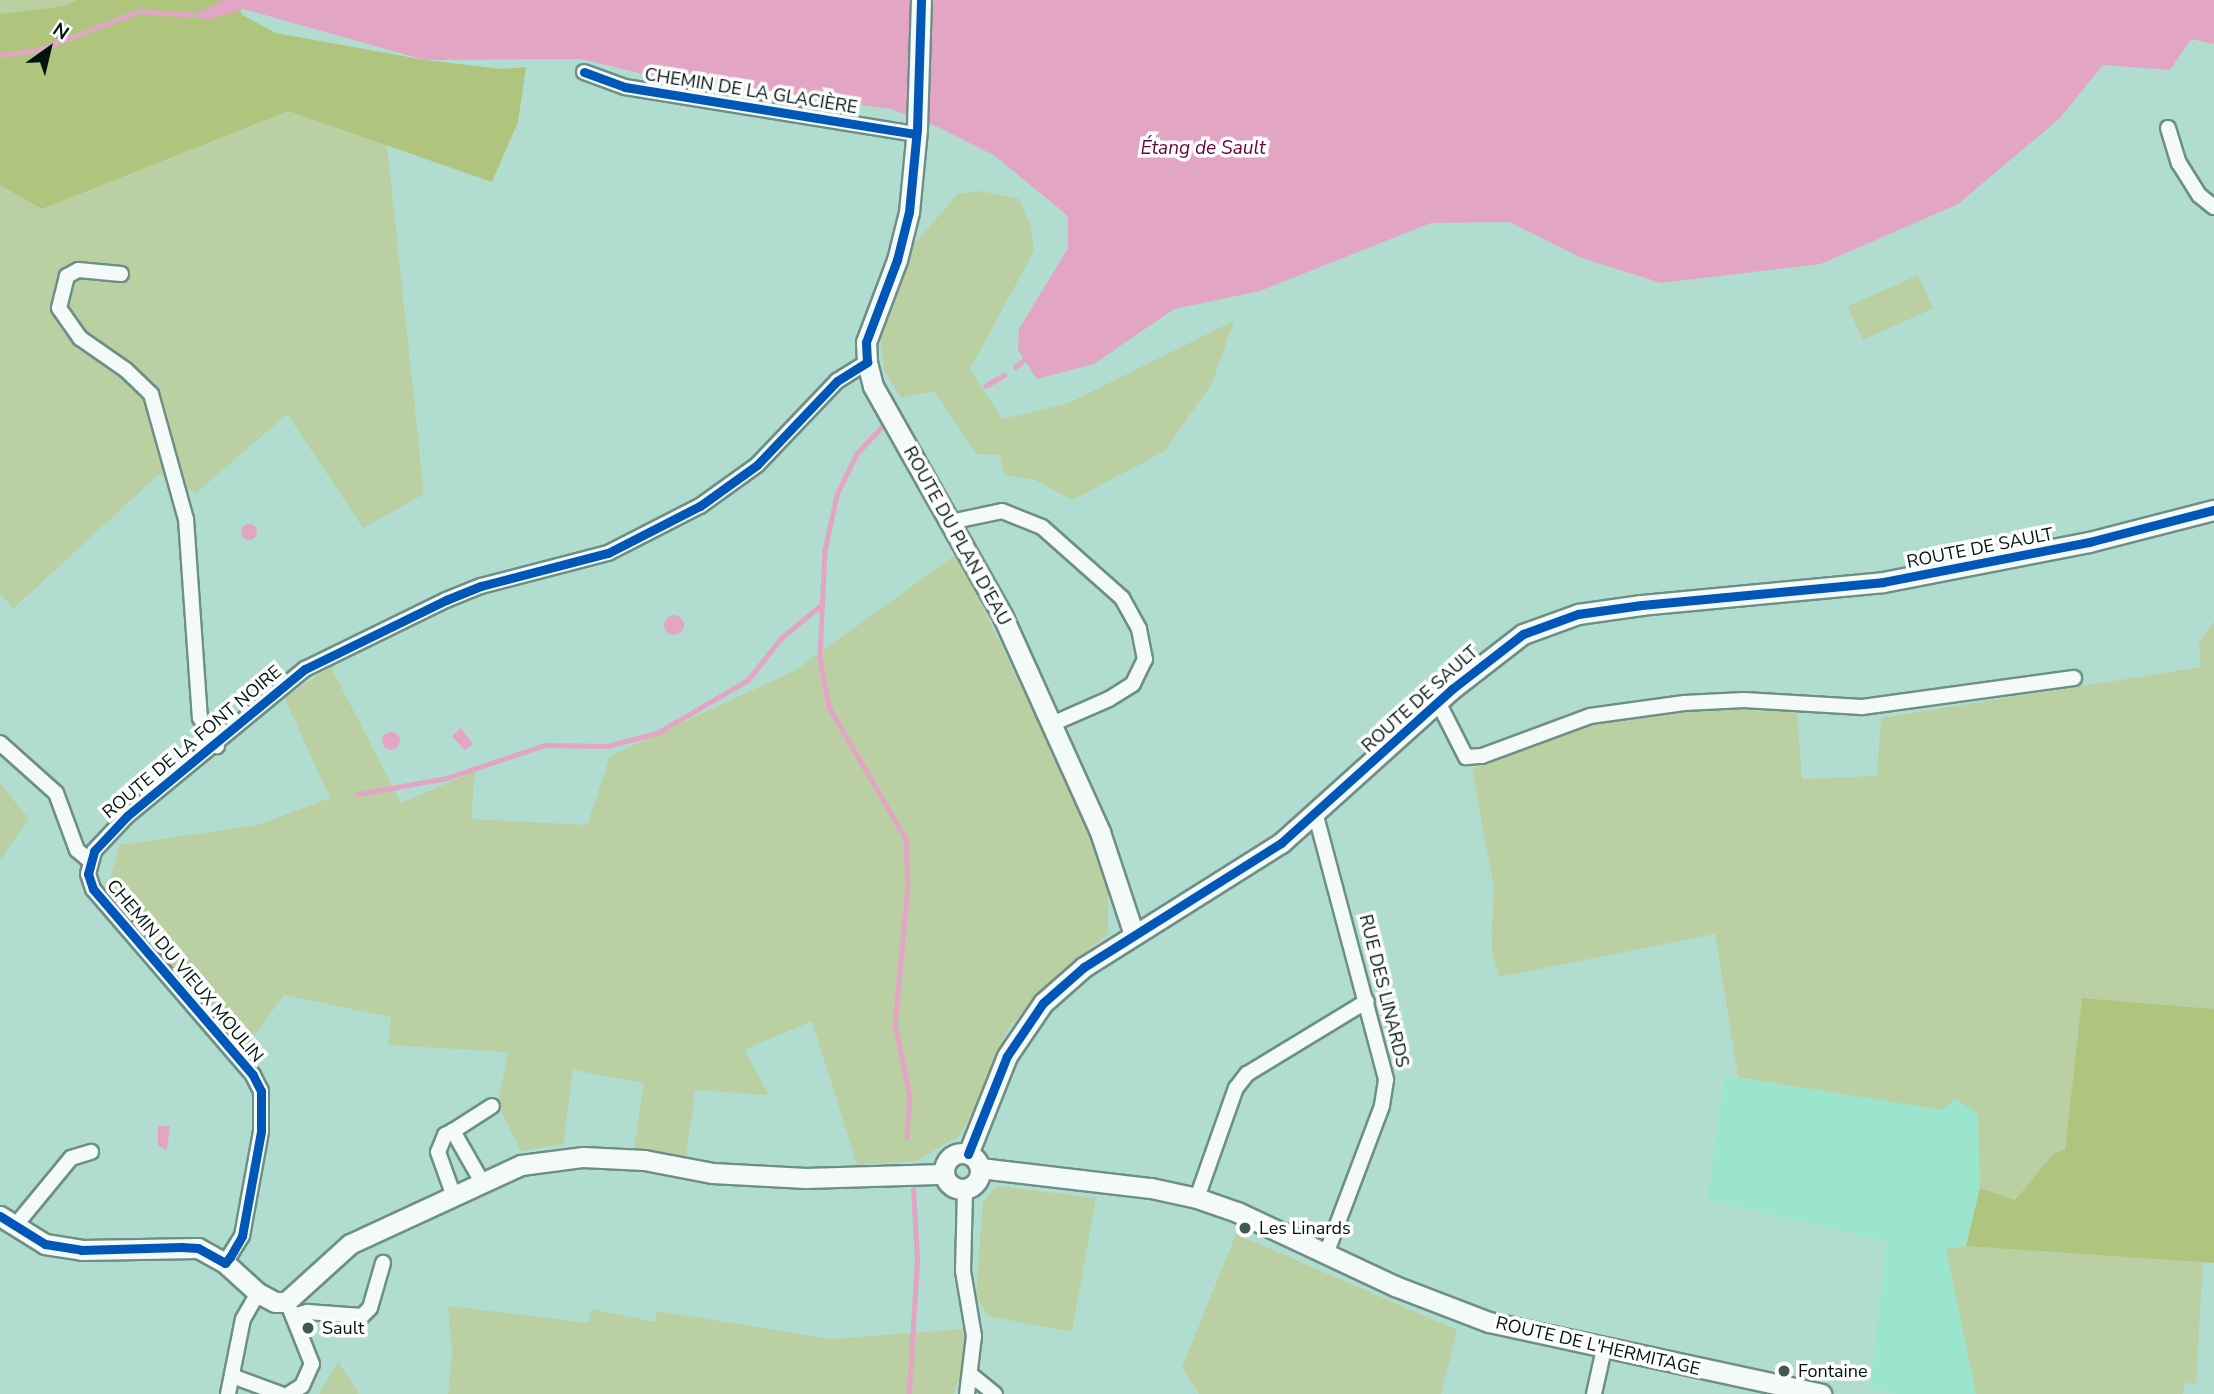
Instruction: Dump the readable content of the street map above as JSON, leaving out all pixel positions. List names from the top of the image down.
{
  "streets": {
    "street": [
      "CHEMIN DE LA GLACIÈRE",
      "ROUTE DU PLAN D'EAU",
      "ROUTE DE SAULT",
      "ROUTE DE LA FONT NOIRE",
      "CHEMIN DU VIEUX MOULIN",
      "RUE DES LINARDS",
      "ROUTE DE L'HERMITAGE"
    ]
  },
  "crossings": [
    ["CHEMIN DE LA GLACIÈRE", "ROUTE DU PLAN D'EAU"],
    ["ROUTE DU PLAN D'EAU", "ROUTE DE SAULT"],
    ["ROUTE DU PLAN D'EAU", "ROUTE DE LA FONT NOIRE"],
    ["ROUTE DE SAULT", "RUE DES LINARDS"],
    ["ROUTE DE SAULT", "ROUTE DE L'HERMITAGE"],
    ["ROUTE DE LA FONT NOIRE", "CHEMIN DU VIEUX MOULIN"],
    ["RUE DES LINARDS", "ROUTE DE L'HERMITAGE"]
  ],
  "water": ["Étang de Sault"],
  "places": ["Les Linards", "Sault", "Fontaine"],
  "north": "top right"
}
